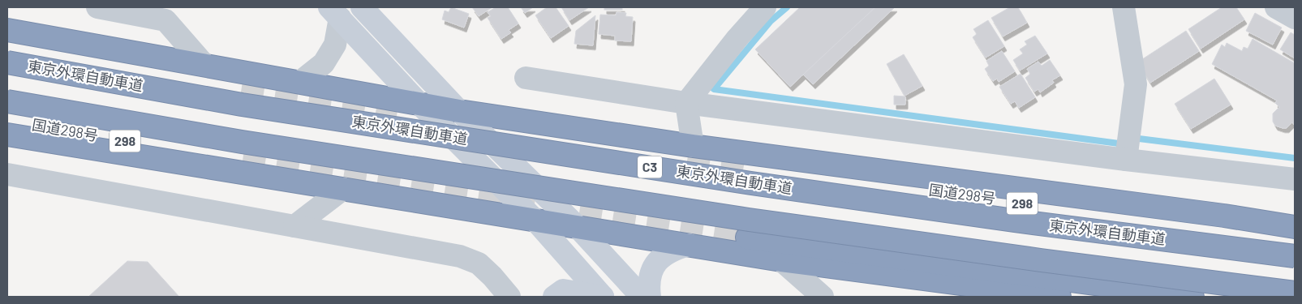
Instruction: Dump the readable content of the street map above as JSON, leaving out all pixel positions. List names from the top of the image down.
{
  "streets": {
    "highway": [
      "東京外環自動車道",
      "国道298号",
      "298",
      "C3"
    ]
  }
}
